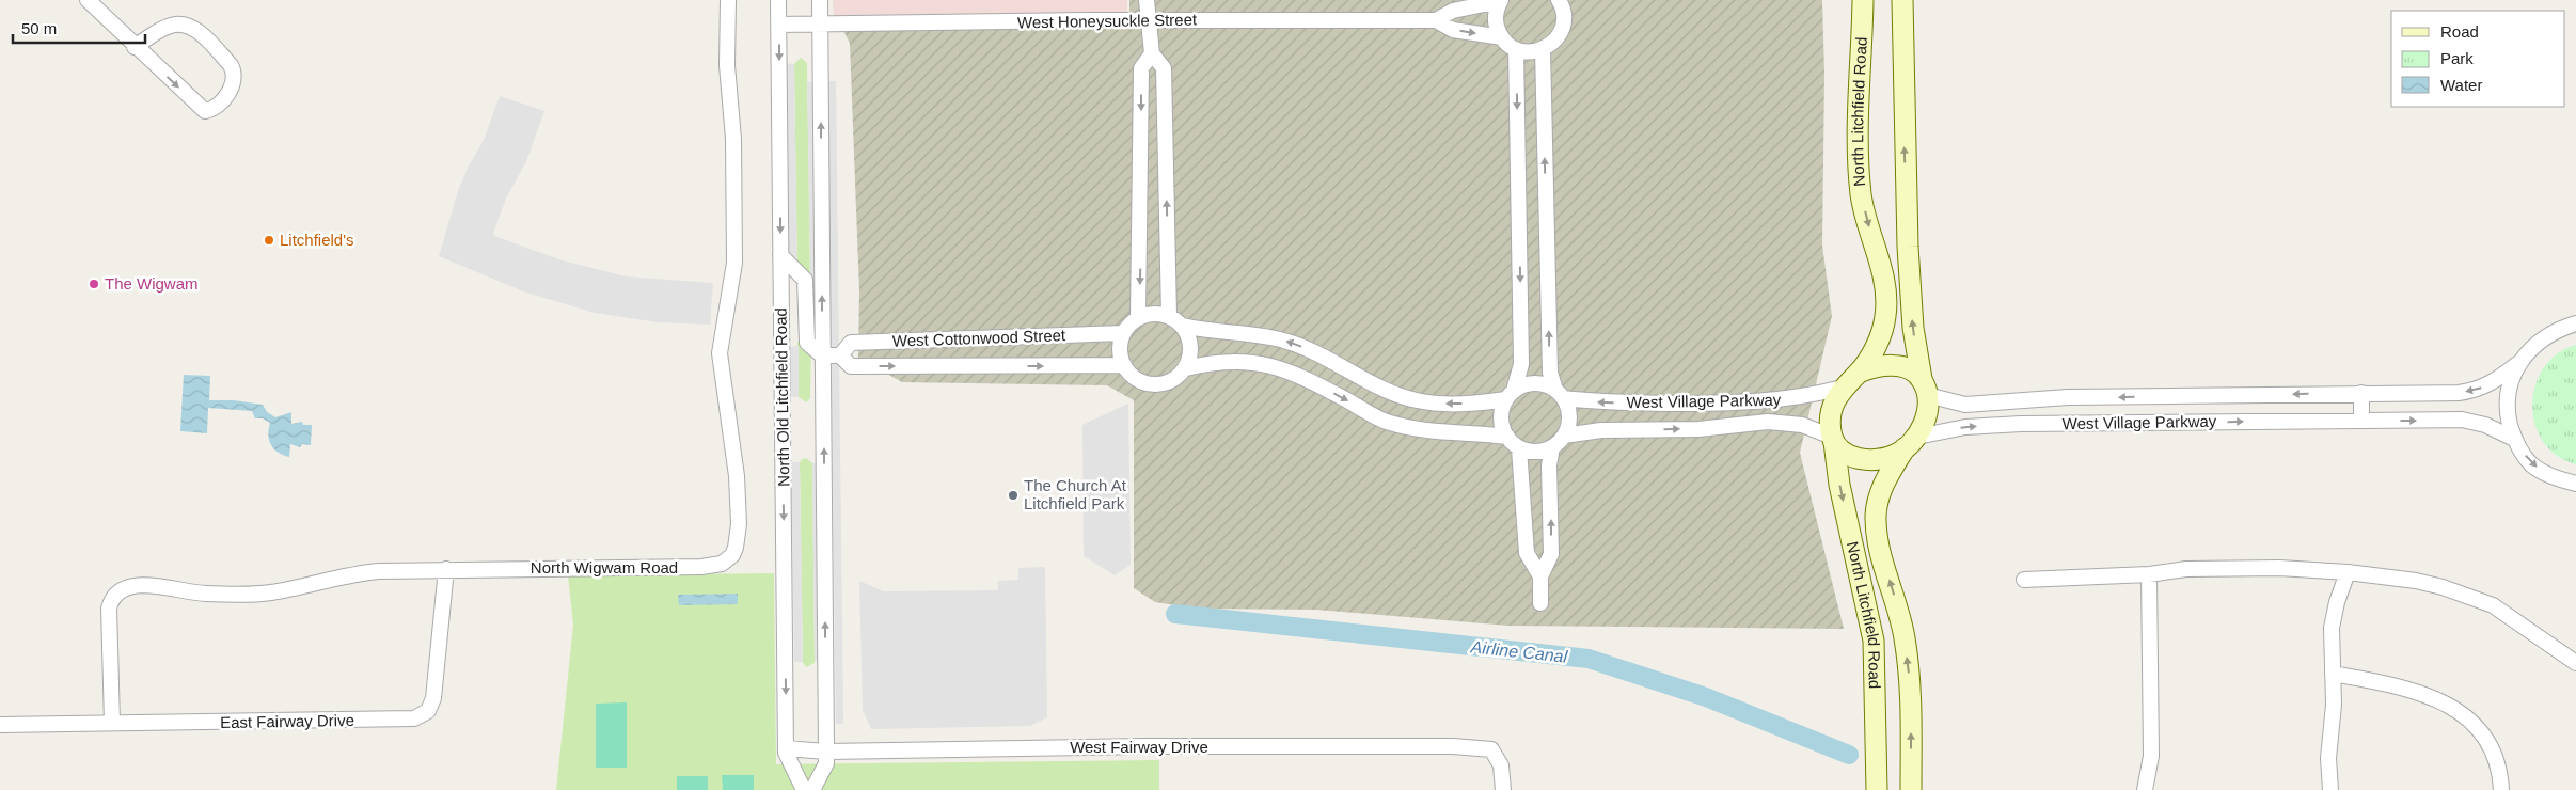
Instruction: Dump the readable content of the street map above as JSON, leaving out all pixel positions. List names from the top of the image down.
{
  "streets": {
    "main road": ["North Litchfield Road"],
    "street": [
      "West Honeysuckle Street",
      "West Cottonwood Street",
      "North Old Litchfield Road",
      "West Village Parkway",
      "North Wigwam Road",
      "East Fairway Drive",
      "West Fairway Drive"
    ]
  },
  "crossings": [
    ["West Honeysuckle Street", "North Old Litchfield Road"],
    ["North Litchfield Road", "West Village Parkway"],
    ["North Old Litchfield Road", "West Fairway Drive"],
    ["North Wigwam Road", "East Fairway Drive"]
  ],
  "water": ["Airline Canal"],
  "places": ["Litchfield's", "The Wigwam", "The Church At Litchfield Park"],
  "legend": ["Road", "Park", "Water"],
  "scale_bar": "50 m"
}
